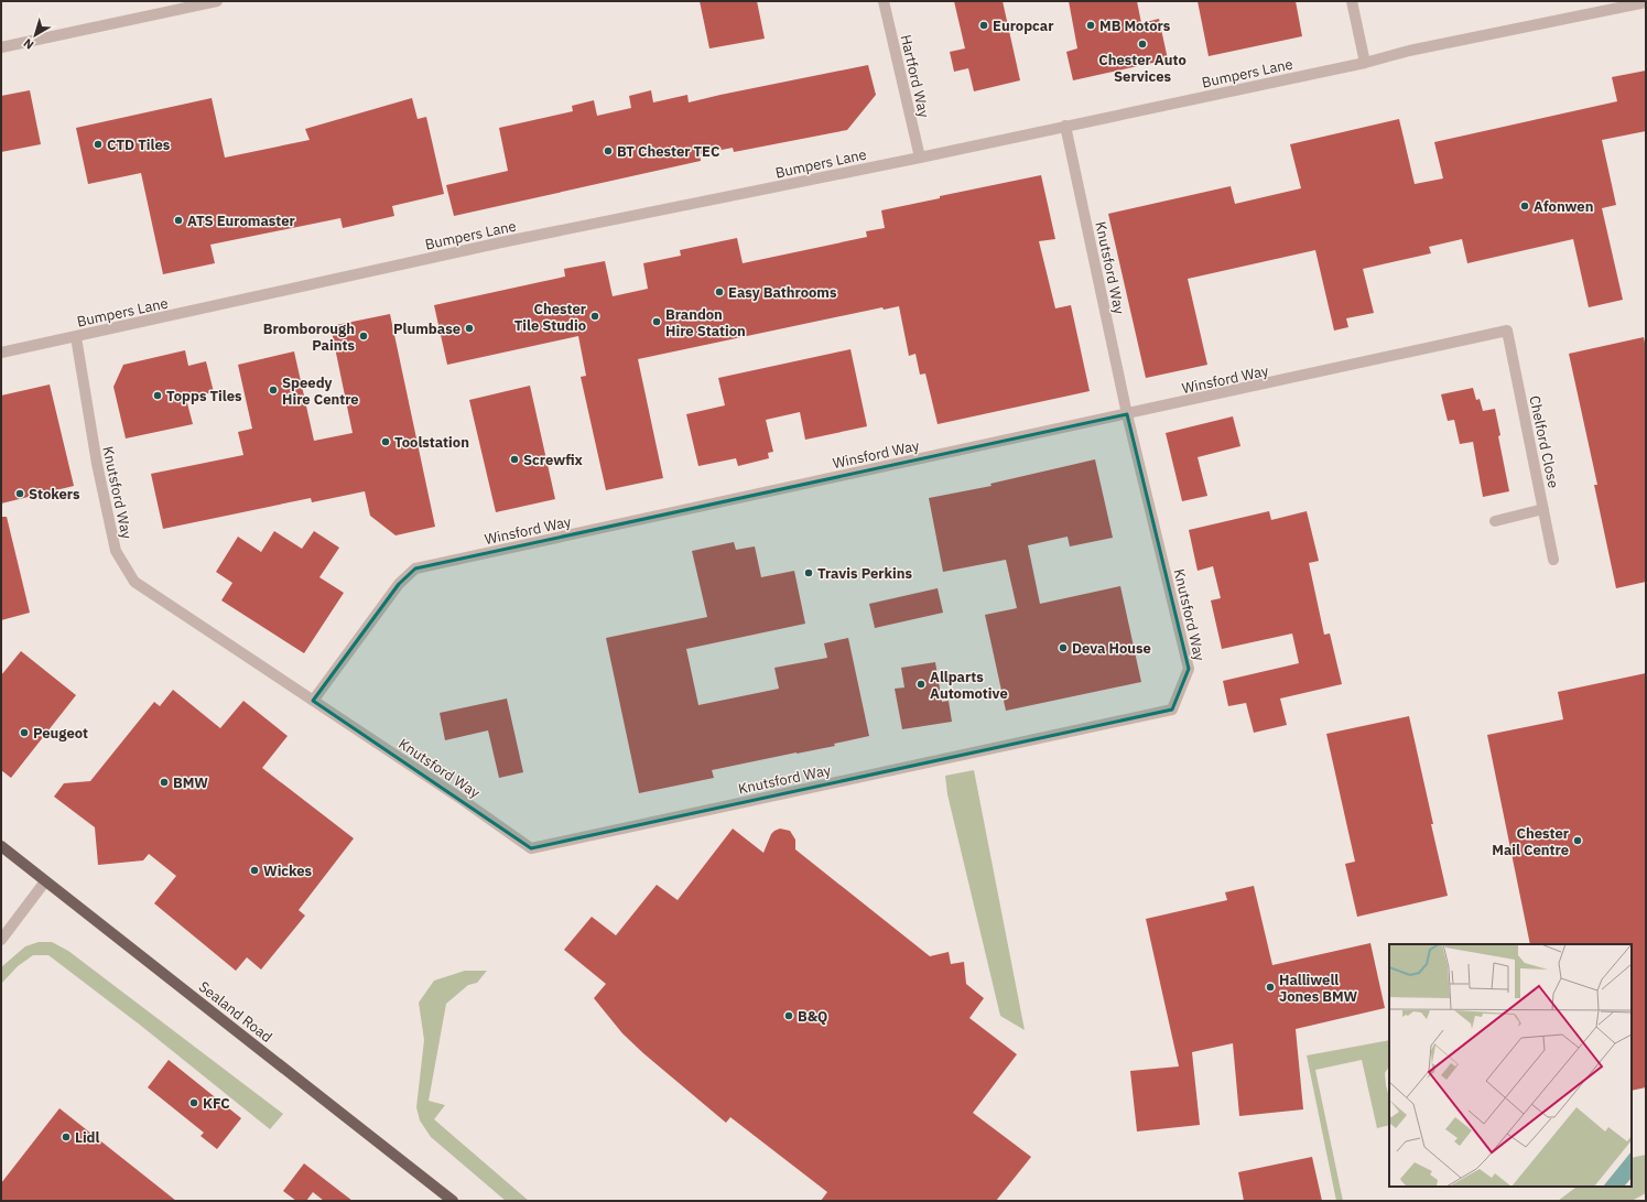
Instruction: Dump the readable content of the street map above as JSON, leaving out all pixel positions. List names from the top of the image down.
{
  "streets": {
    "main road": ["Sealand Road"],
    "street": [
      "Bumpers Lane",
      "Hartford Way",
      "Knutsford Way",
      "Winsford Way",
      "Chelford Close"
    ]
  },
  "crossings": [
    ["Bumpers Lane", "Hartford Way"],
    ["Bumpers Lane", "Knutsford Way"],
    ["Knutsford Way", "Winsford Way"],
    ["Winsford Way", "Chelford Close"]
  ],
  "places": [
    "Europcar",
    "MB Motors",
    "Chester Auto Services",
    "CTD Tiles",
    "BT Chester TEC",
    "Afonwen",
    "ATS Euromaster",
    "Easy Bathrooms",
    "Chester Tile Studio",
    "Brandon Hire Station",
    "Plumbase",
    "Bromborough Paints",
    "Speedy Hire Centre",
    "Topps Tiles",
    "Toolstation",
    "Screwfix",
    "Stokers",
    "Travis Perkins",
    "Deva House",
    "Allparts Automotive",
    "Peugeot",
    "BMW",
    "Chester Mail Centre",
    "Wickes",
    "Halliwell Jones BMW",
    "B&Q",
    "KFC",
    "Lidl"
  ],
  "north": "bottom left"
}
